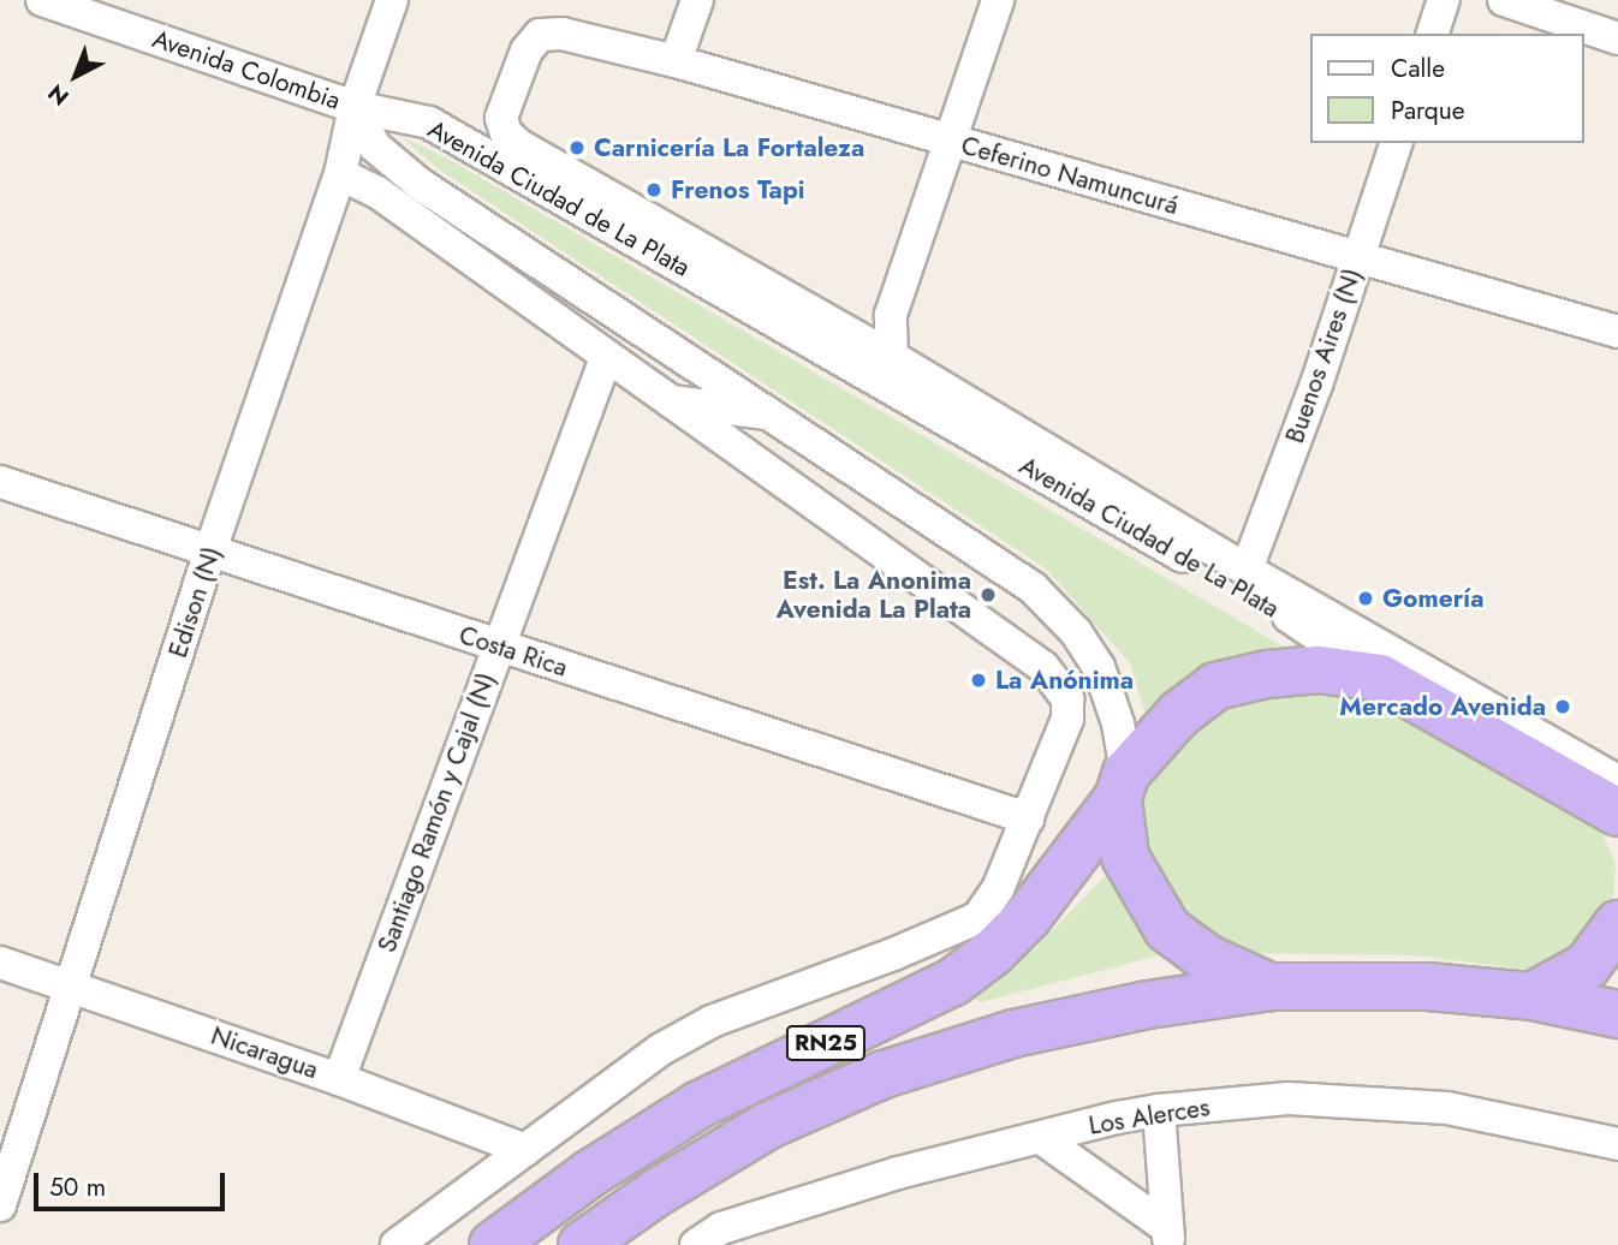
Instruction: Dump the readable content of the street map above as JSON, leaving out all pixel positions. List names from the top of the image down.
{
  "streets": {
    "highway": ["Avenida Ciudad de La Plata", "RN25"],
    "street": [
      "Avenida Colombia",
      "Ceferino Namuncurá",
      "Buenos Aires (N)",
      "Edison (N)",
      "Costa Rica",
      "Santiago Ramón y Cajal (N)",
      "Nicaragua",
      "Los Alerces"
    ]
  },
  "crossings": [
    ["Avenida Colombia", "Avenida Ciudad de La Plata"],
    ["Avenida Colombia", "Edison (N)"],
    ["Ceferino Namuncurá", "Avenida Ciudad de La Plata"],
    ["Ceferino Namuncurá", "Buenos Aires (N)"],
    ["Avenida Ciudad de La Plata", "Buenos Aires (N)"],
    ["Avenida Ciudad de La Plata", "Edison (N)"],
    ["Avenida Ciudad de La Plata", "RN25"],
    ["Edison (N)", "Costa Rica"],
    ["Edison (N)", "Nicaragua"],
    ["Costa Rica", "Santiago Ramón y Cajal (N)"],
    ["Santiago Ramón y Cajal (N)", "Nicaragua"]
  ],
  "places": [
    "Carnicería La Fortaleza",
    "Frenos Tapi",
    "Est. La Anonima Avenida La Plata",
    "Gomería",
    "La Anónima",
    "Mercado Avenida"
  ],
  "legend": ["Calle", "Parque"],
  "scale_bar": "50 m",
  "north": "bottom left"
}
